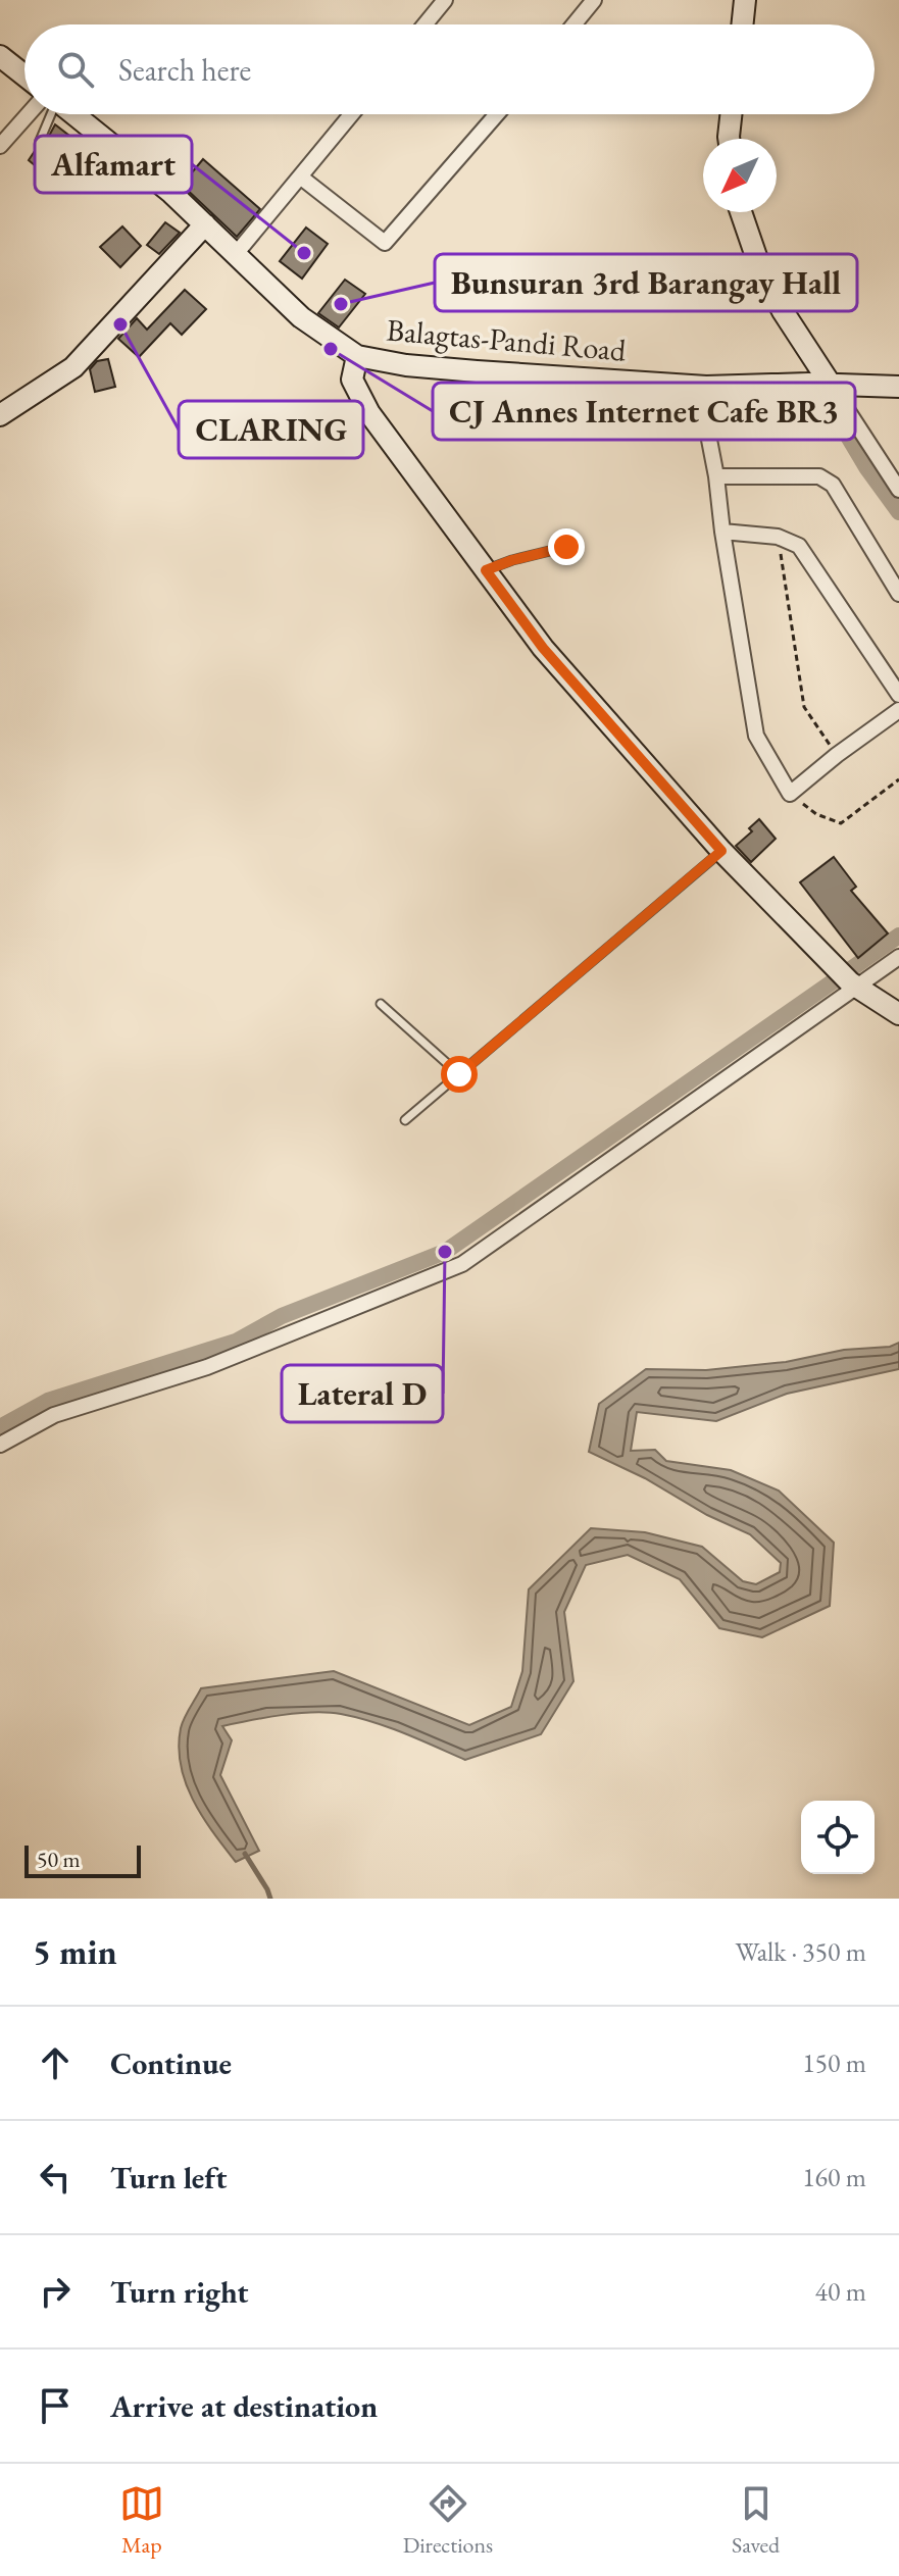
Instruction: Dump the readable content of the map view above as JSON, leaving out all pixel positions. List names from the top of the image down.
{
  "streets": {
    "street": ["Balagtas-Pandi Road"]
  },
  "places": [
    "Alfamart",
    "Bunsuran 3rd Barangay Hall",
    "CLARING",
    "CJ Annes Internet Cafe BR3",
    "Lateral D"
  ],
  "scale_bar": "50 m",
  "north": "bottom left",
  "page": {
    "search": "Search here",
    "scale": "50 m",
    "heading": ["5 min", "Walk · 350 m"],
    "list": [
      ["Continue", "150 m"],
      ["Turn left", "160 m"],
      ["Turn right", "40 m"],
      "Arrive at destination"
    ],
    "nav": ["Map", "Directions", "Saved"]
  }
}
